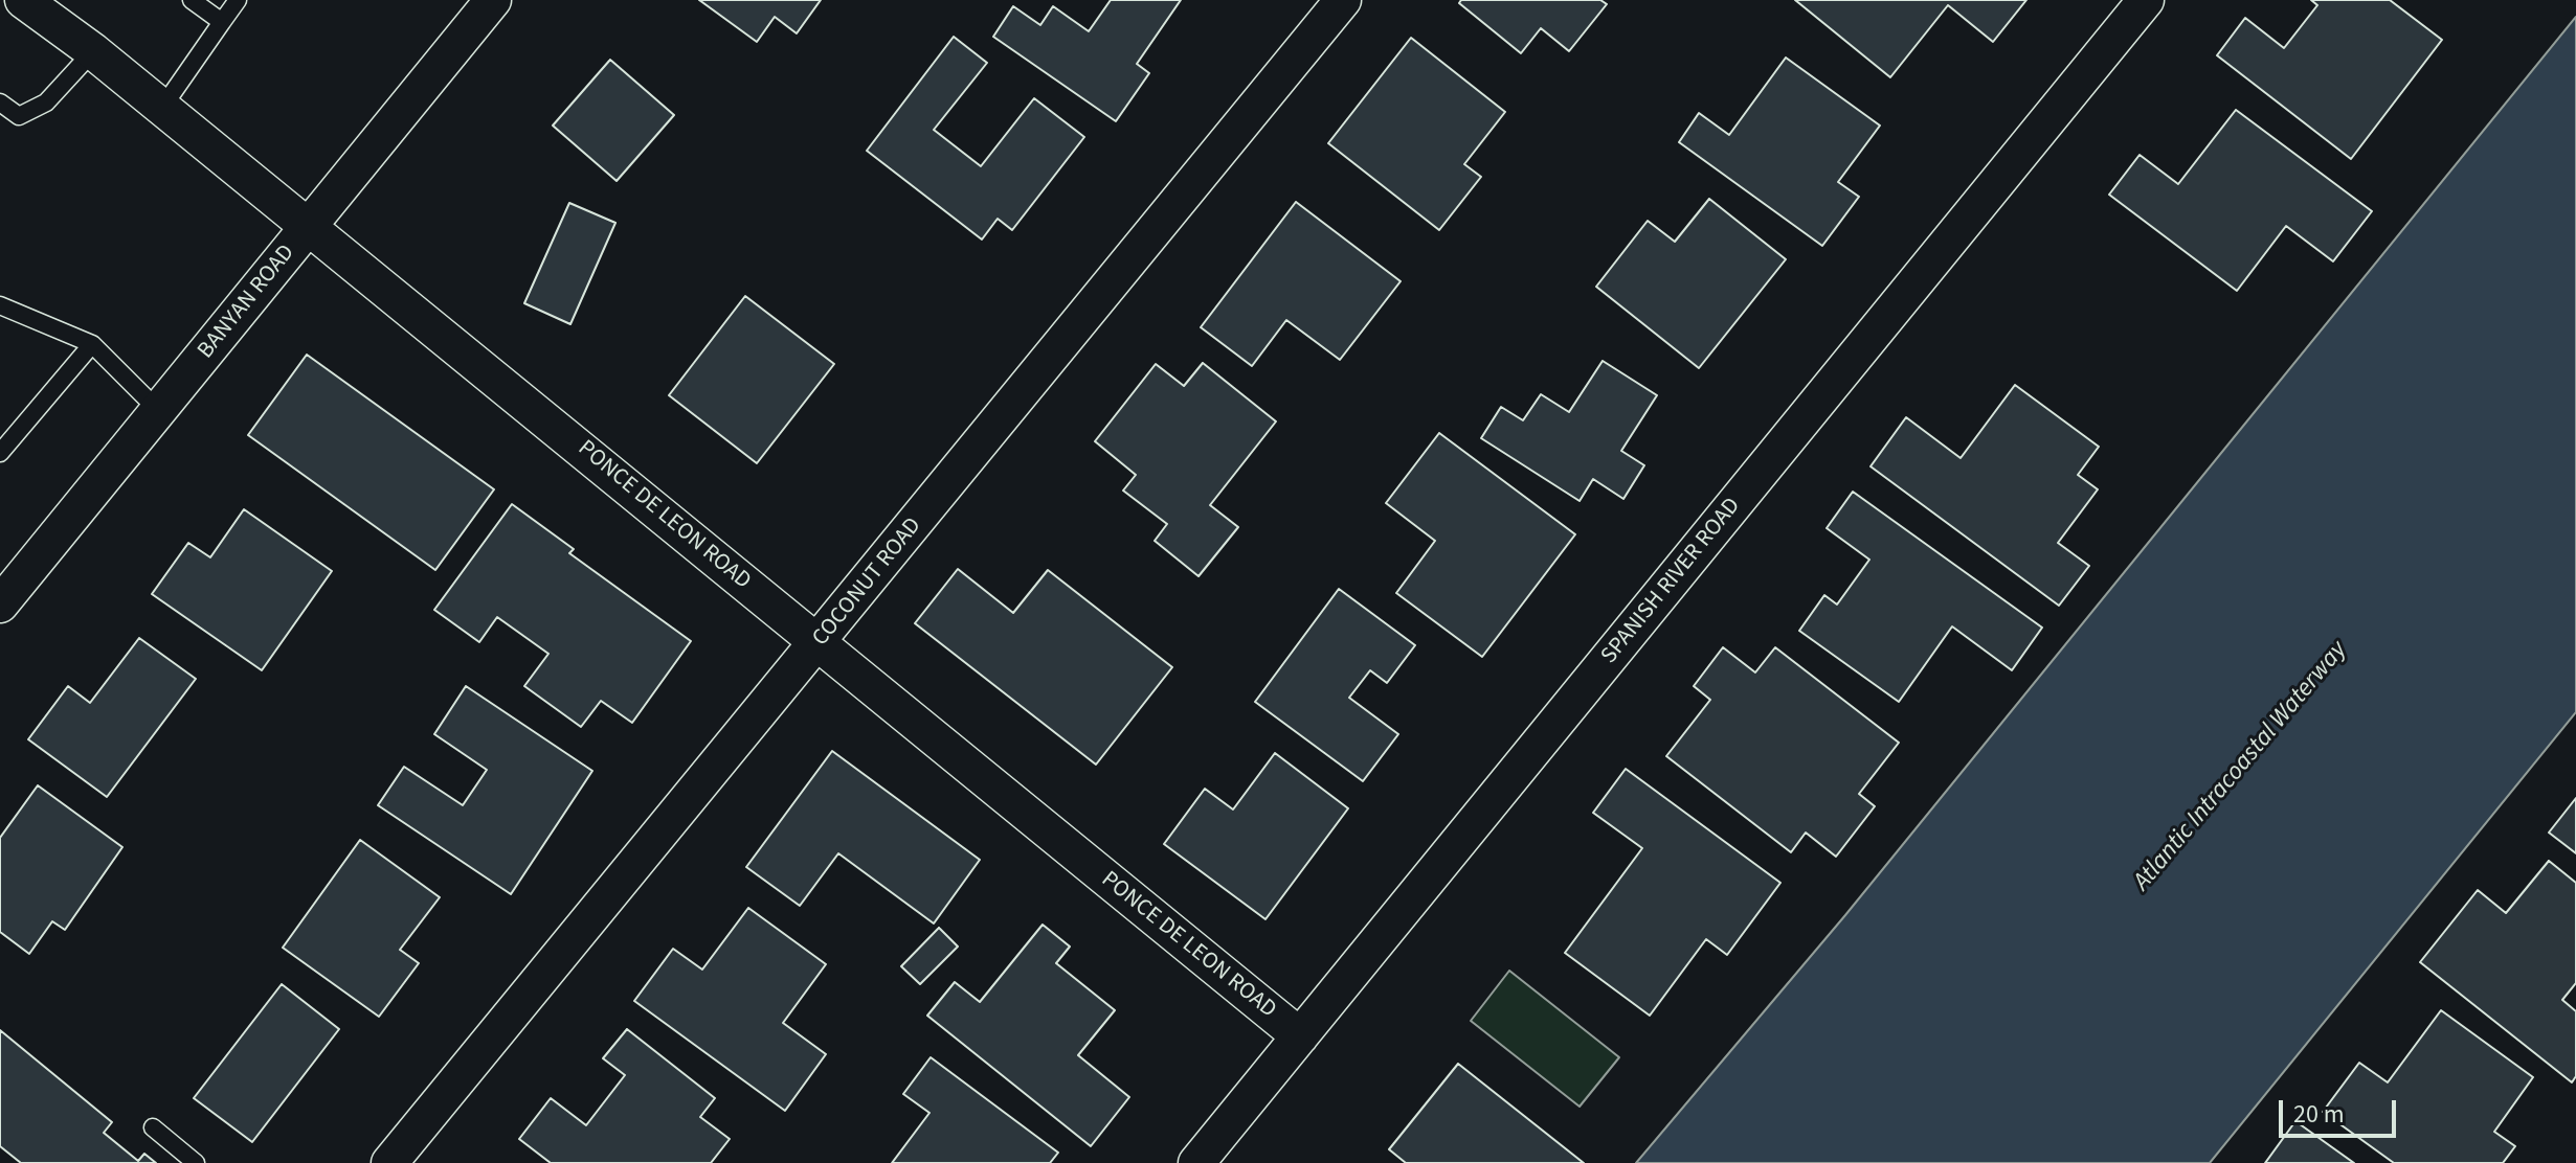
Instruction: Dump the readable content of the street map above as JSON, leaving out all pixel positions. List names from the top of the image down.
{
  "streets": {
    "street": [
      "BANYAN ROAD",
      "PONCE DE LEON ROAD",
      "SPANISH RIVER ROAD",
      "COCONUT ROAD"
    ]
  },
  "crossings": [
    ["BANYAN ROAD", "PONCE DE LEON ROAD"],
    ["PONCE DE LEON ROAD", "SPANISH RIVER ROAD"],
    ["PONCE DE LEON ROAD", "COCONUT ROAD"]
  ],
  "water": ["Atlantic Intracoastal Waterway"],
  "scale_bar": "20 m"
}
